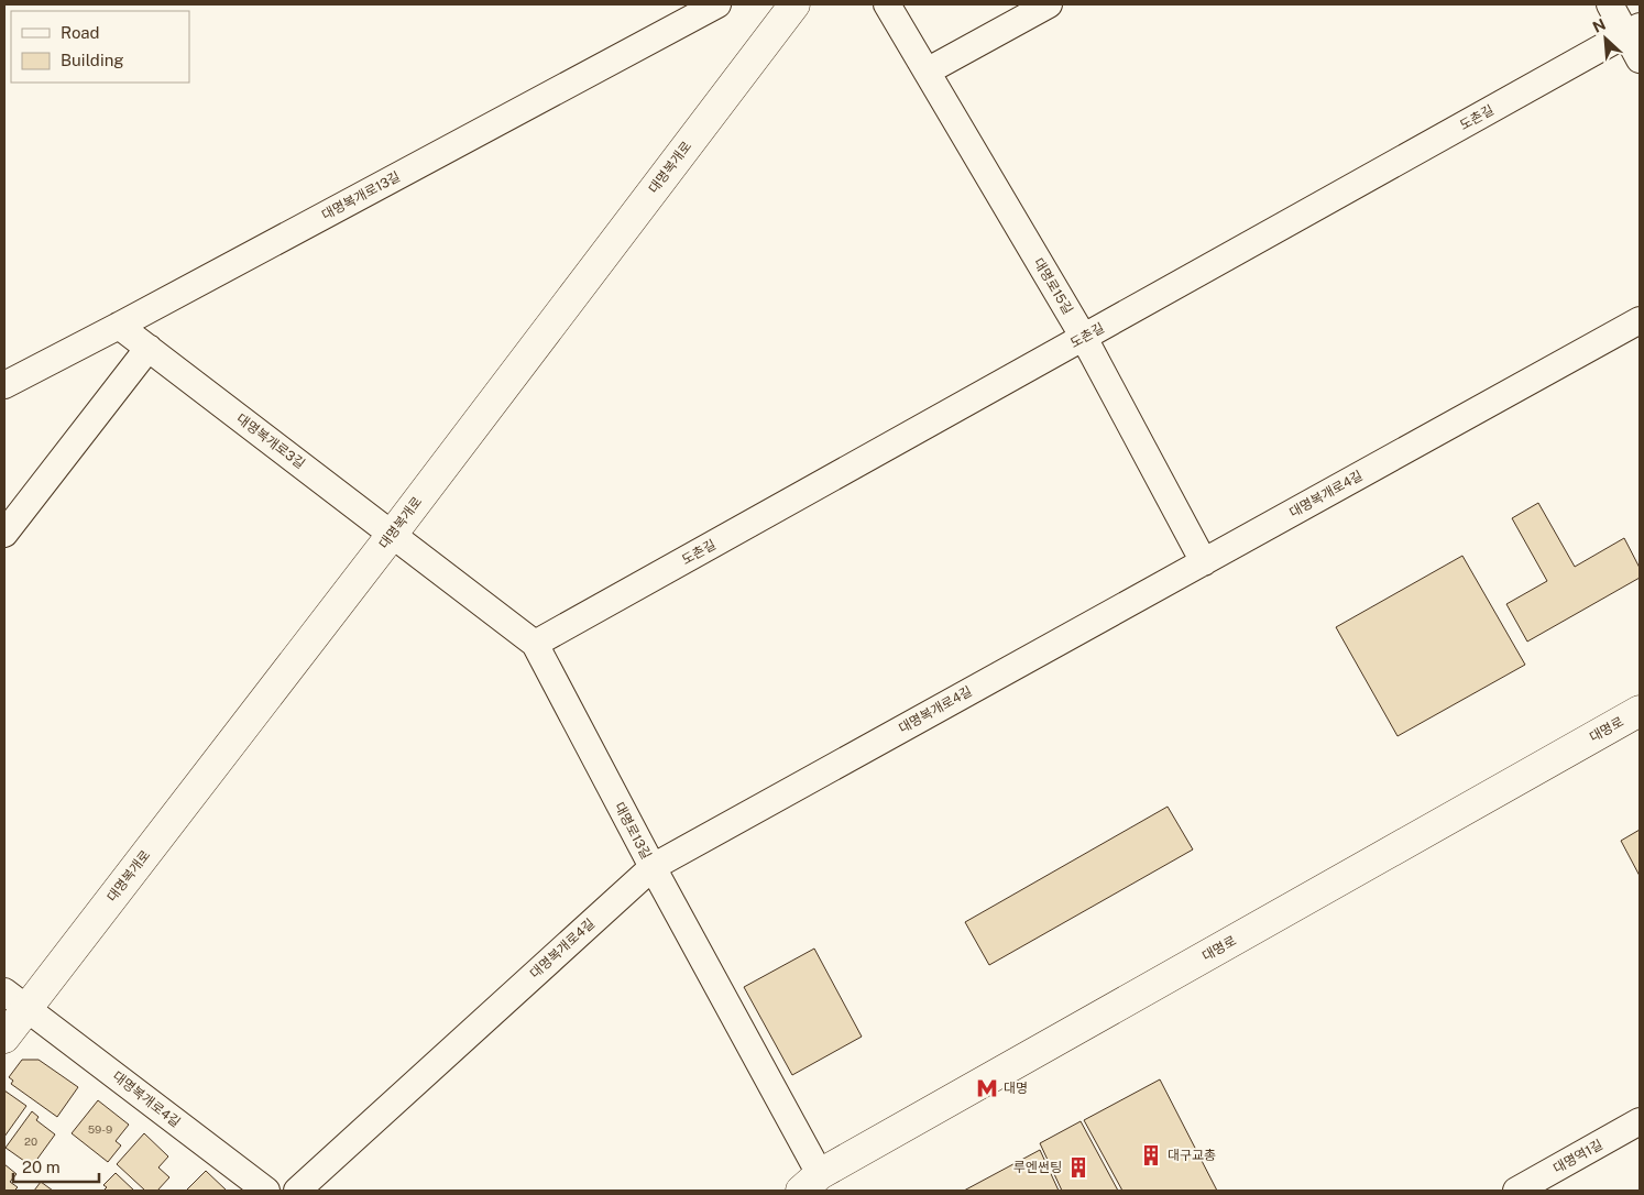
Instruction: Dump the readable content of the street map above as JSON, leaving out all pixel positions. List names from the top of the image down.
{
  "streets": {
    "main road": ["대명복개로", "대명로"],
    "street": [
      "도촌길",
      "대명복개로13길",
      "대명로15길",
      "대명복개로3길",
      "대명복개로4길",
      "대명로13길",
      "대명역1길"
    ]
  },
  "crossings": [
    ["도촌길", "대명로15길"],
    ["도촌길", "대명로13길"],
    ["대명복개로", "대명복개로3길"],
    ["대명복개로", "대명복개로4길"],
    ["대명복개로", "대명로13길"],
    ["대명복개로13길", "대명복개로3길"],
    ["대명로15길", "대명복개로4길"],
    ["대명복개로3길", "대명로13길"],
    ["대명복개로4길", "대명로13길"],
    ["대명로", "대명로13길"]
  ],
  "places": {
    "metro station": ["대명"],
    "building": ["대구교총", "루엔썬팅"]
  },
  "house_numbers": ["59-9", "20"],
  "legend": ["Road", "Building"],
  "scale_bar": "20 m",
  "north": "top left"
}
